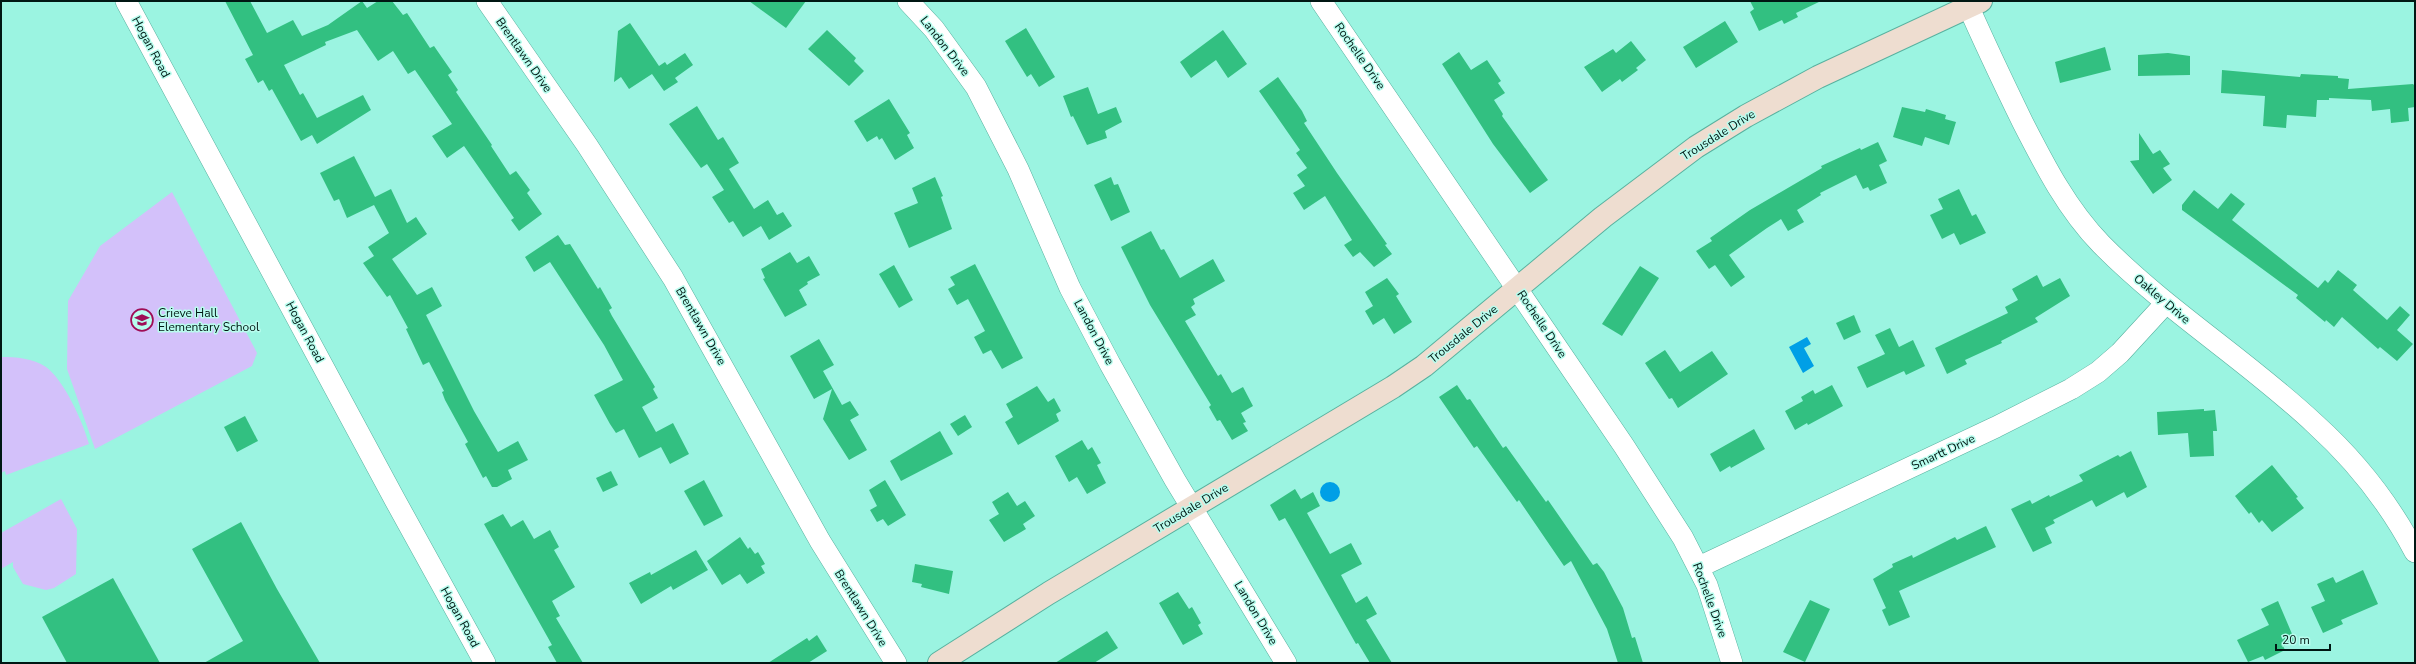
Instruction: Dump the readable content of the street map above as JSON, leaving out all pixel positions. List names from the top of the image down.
{
  "streets": {
    "street": [
      "Landon Drive",
      "Hogan Road",
      "Brentlawn Drive",
      "Rochelle Drive",
      "Trousdale Drive",
      "Oakley Drive",
      "Smartt Drive"
    ]
  },
  "crossings": [
    ["Landon Drive", "Trousdale Drive"],
    ["Rochelle Drive", "Trousdale Drive"],
    ["Rochelle Drive", "Smartt Drive"],
    ["Trousdale Drive", "Oakley Drive"],
    ["Oakley Drive", "Smartt Drive"]
  ],
  "places": {
    "school or university": ["Crieve Hall Elementary School"]
  },
  "scale_bar": "20 m"
}
